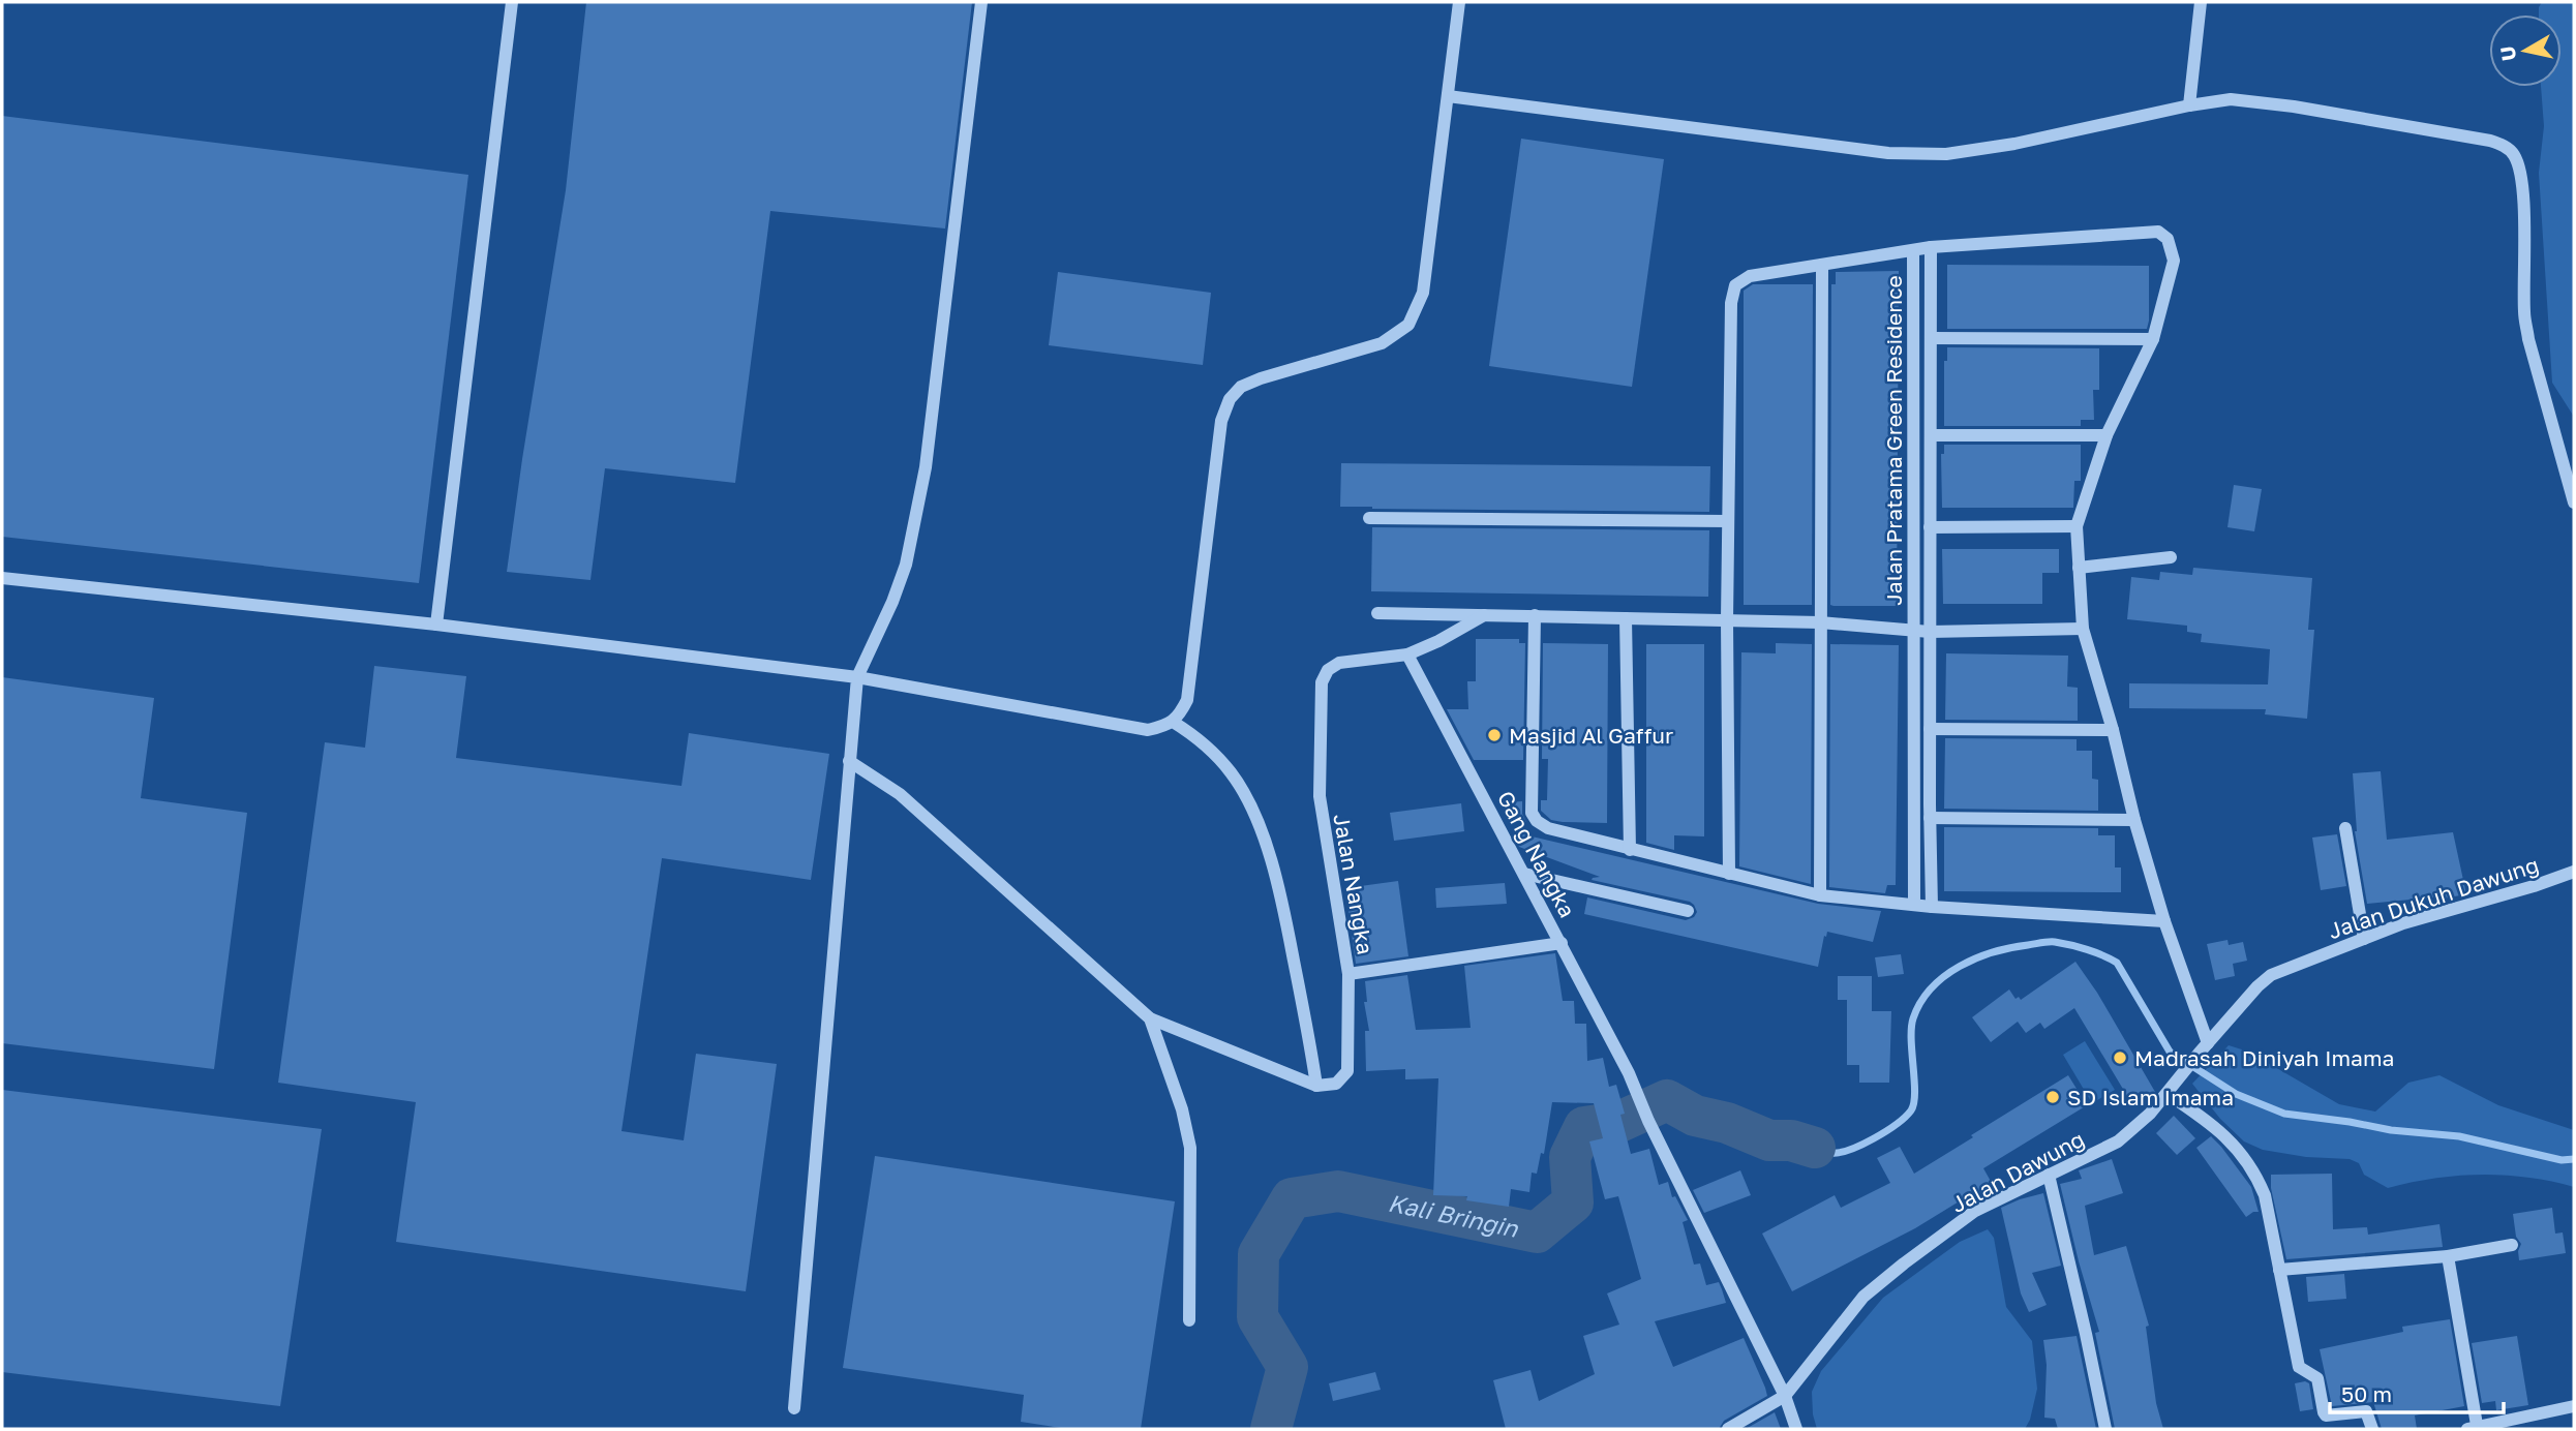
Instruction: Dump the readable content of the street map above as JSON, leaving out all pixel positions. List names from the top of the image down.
{
  "streets": {
    "street": [
      "Jalan Pratama Green Residence",
      "Gang Nangka",
      "Jalan Nangka",
      "Jalan Dukuh Dawung",
      "Jalan Dawung"
    ]
  },
  "crossings": [
    ["Jalan Pratama Green Residence", "Jalan Nangka"],
    ["Gang Nangka", "Jalan Nangka"],
    ["Gang Nangka", "Jalan Dawung"],
    ["Jalan Dukuh Dawung", "Jalan Dawung"]
  ],
  "water": ["Kali Bringin"],
  "places": ["Masjid Al Gaffur", "Madrasah Diniyah Imama", "SD Islam Imama"],
  "scale_bar": "50 m",
  "north": "left"
}
